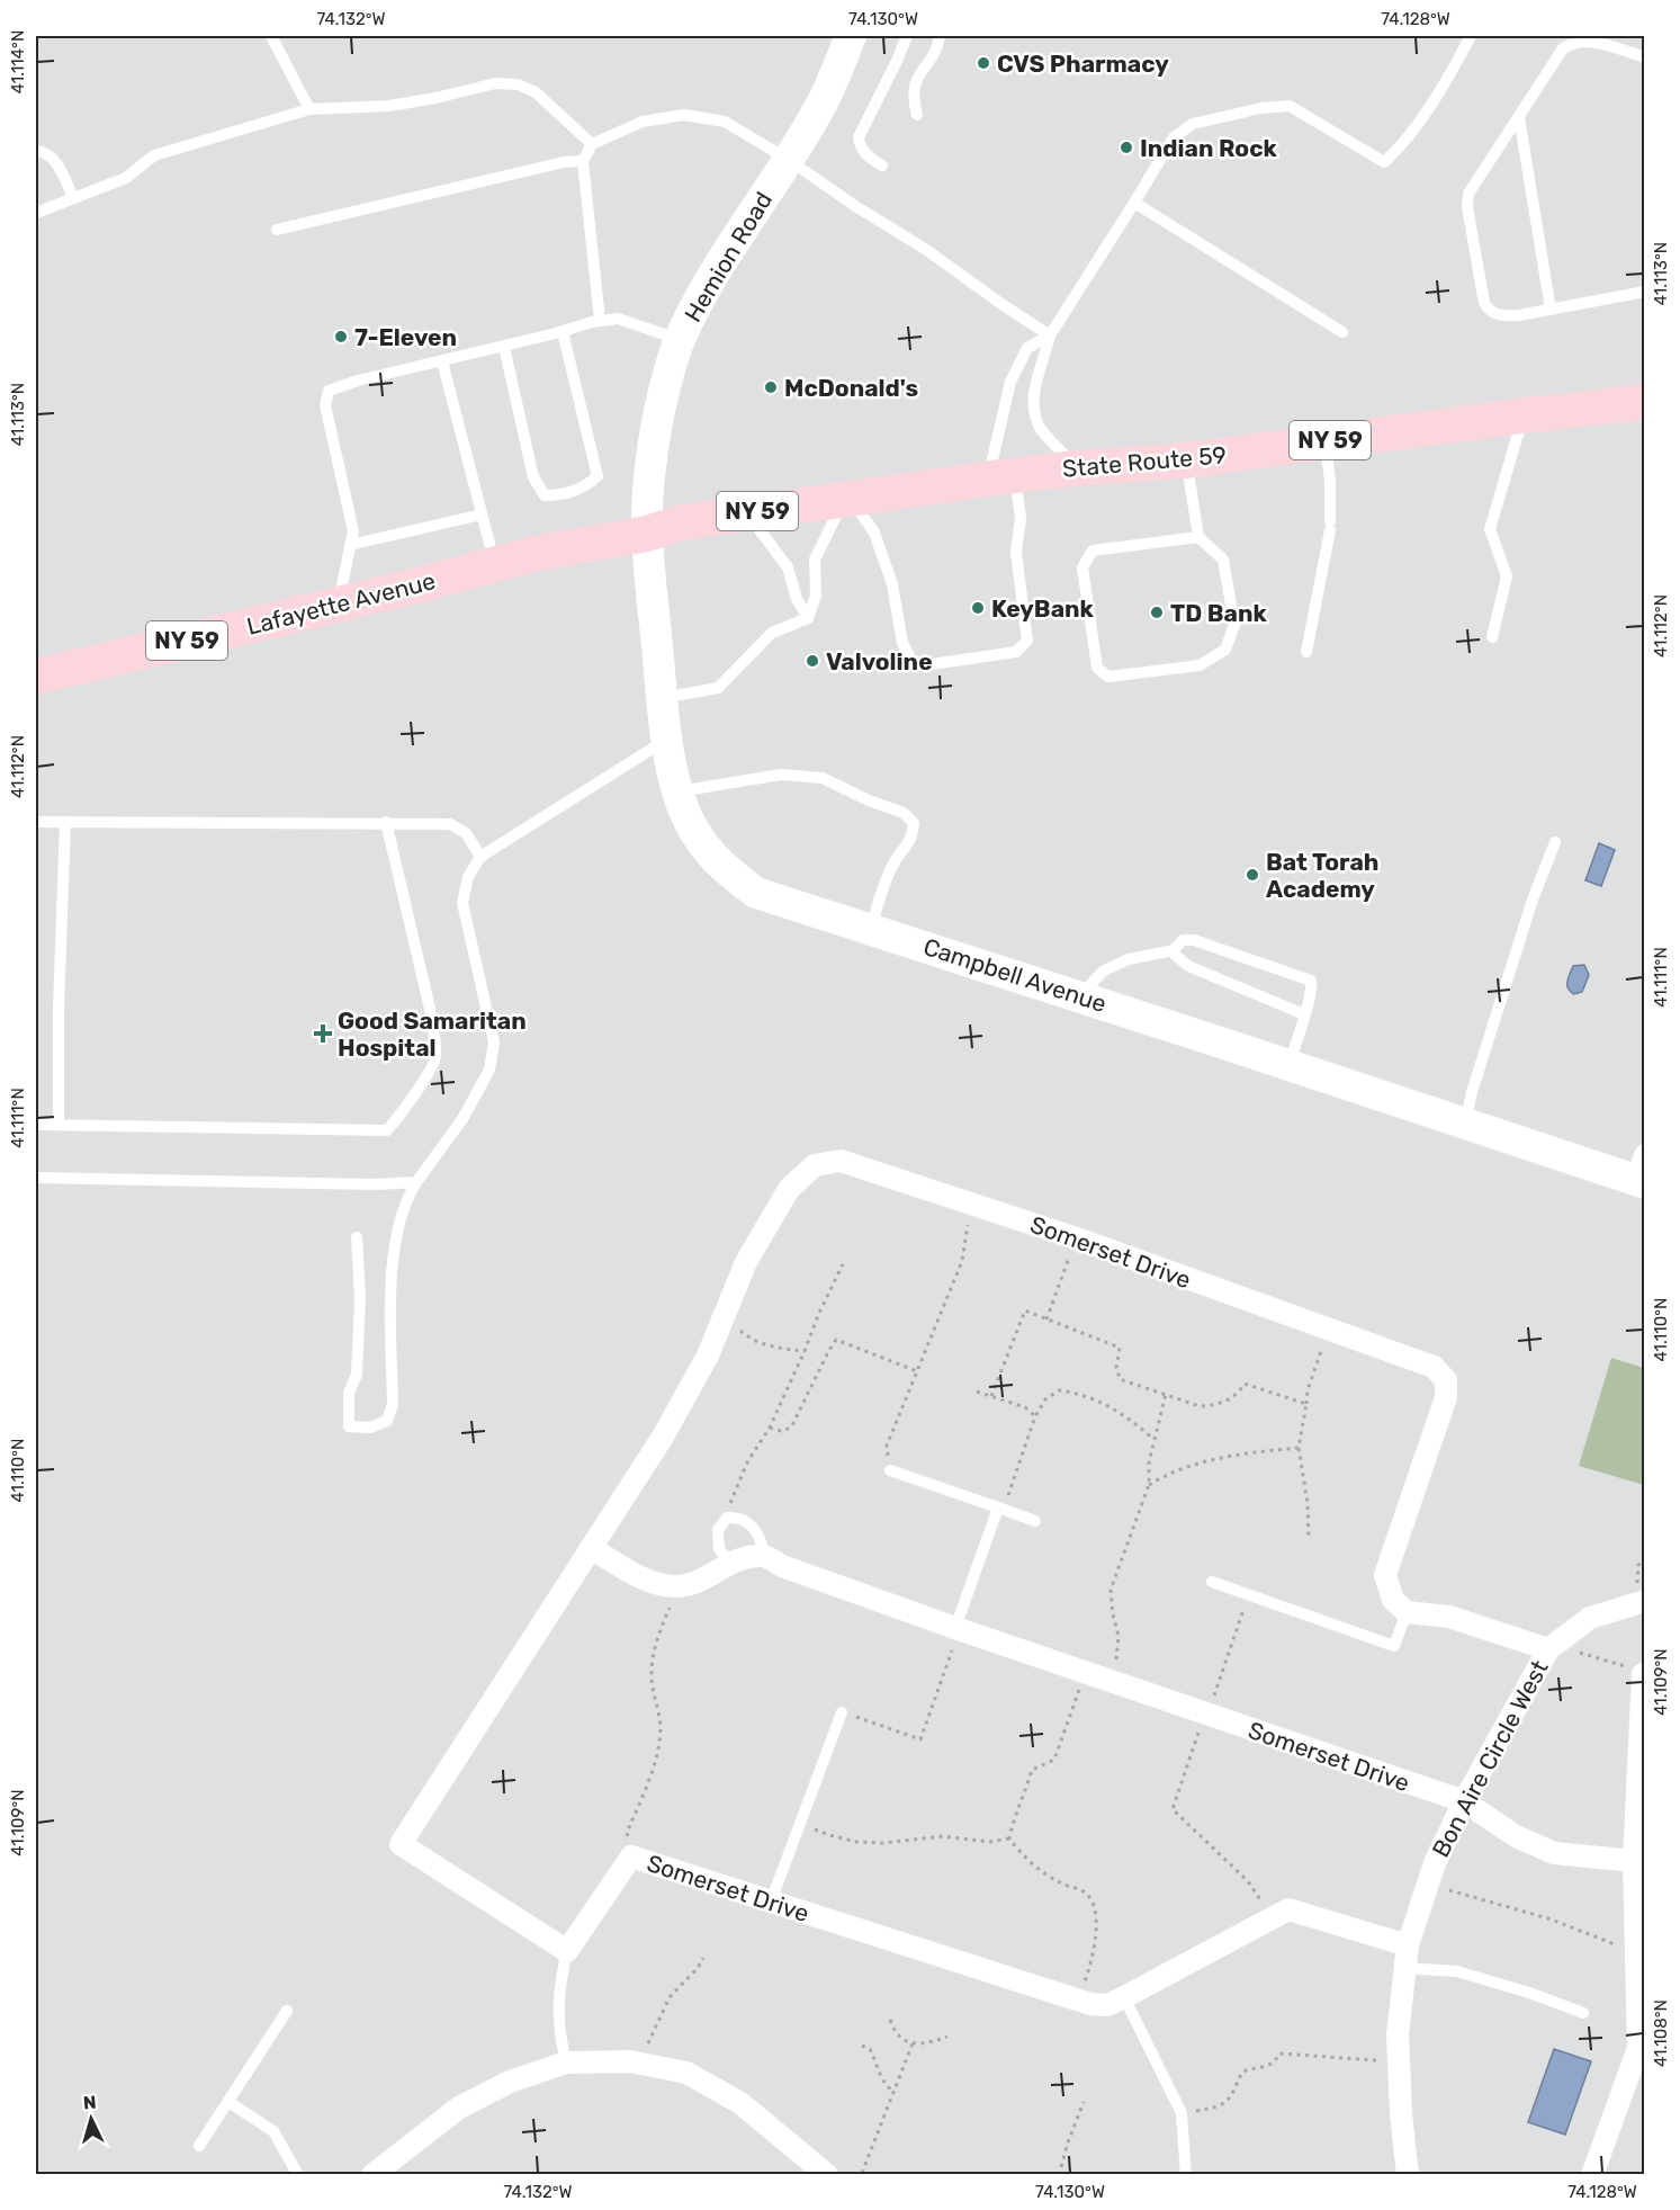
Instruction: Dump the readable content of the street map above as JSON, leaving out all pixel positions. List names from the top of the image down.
{
  "streets": {
    "main road": ["NY 59", "State Route 59", "Lafayette Avenue"],
    "street": [
      "Hemion Road",
      "Campbell Avenue",
      "Somerset Drive",
      "Bon Aire Circle West"
    ]
  },
  "crossings": [
    ["Hemion Road", "State Route 59"],
    ["Hemion Road", "Lafayette Avenue"],
    ["Hemion Road", "Campbell Avenue"],
    ["State Route 59", "Lafayette Avenue"],
    ["State Route 59", "Campbell Avenue"],
    ["Lafayette Avenue", "Campbell Avenue"],
    ["Somerset Drive", "Bon Aire Circle West"]
  ],
  "places": {
    "other": [
      "CVS Pharmacy",
      "Indian Rock",
      "7-Eleven",
      "McDonald's",
      "KeyBank",
      "TD Bank",
      "Valvoline",
      "Bat Torah Academy"
    ],
    "health": ["Good Samaritan Hospital"]
  },
  "north": "top",
  "coordinates": [
    "74.132°W",
    "74.130°W",
    "74.128°W",
    "41.114°N",
    "41.113°N",
    "41.112°N",
    "41.111°N",
    "41.110°N",
    "41.109°N",
    "41.108°N"
  ]
}
